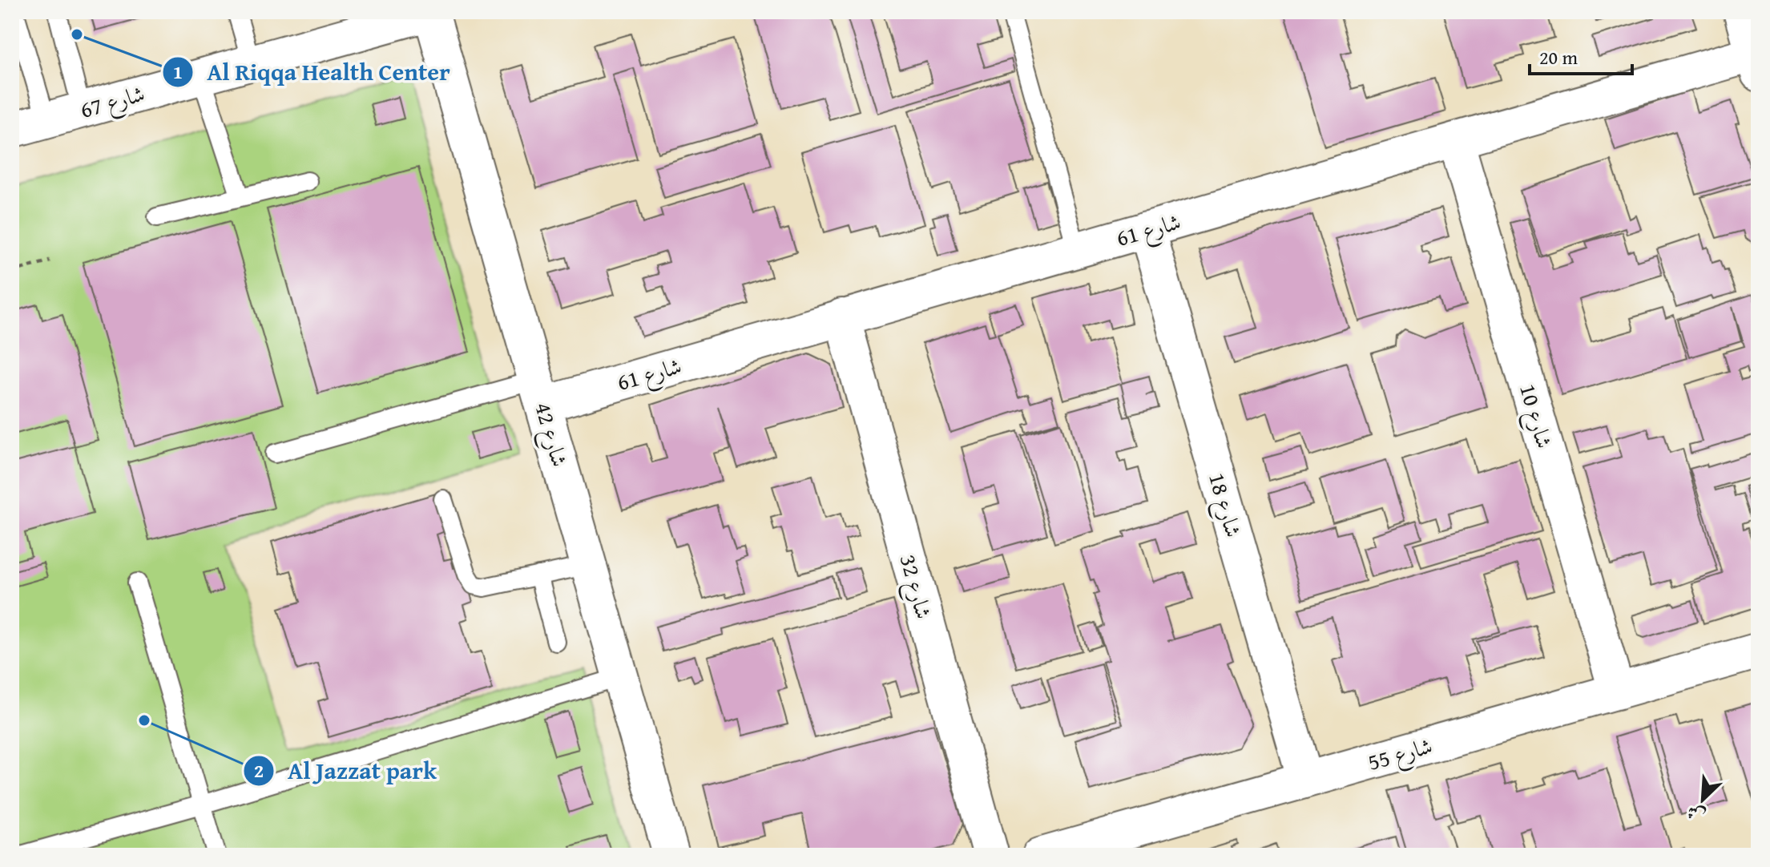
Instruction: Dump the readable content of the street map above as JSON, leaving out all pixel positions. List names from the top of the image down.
{
  "streets": {
    "street": [
      "شارع 67",
      "شارع 61",
      "شارع 10",
      "شارع 42",
      "شارع 18",
      "شارع 32",
      "شارع 55"
    ]
  },
  "crossings": [
    ["شارع 67", "شارع 42"],
    ["شارع 61", "شارع 10"],
    ["شارع 61", "شارع 42"],
    ["شارع 61", "شارع 18"],
    ["شارع 61", "شارع 32"],
    ["شارع 10", "شارع 55"],
    ["شارع 18", "شارع 55"]
  ],
  "places": ["Al Riqqa Health Center", "Al Jazzat park"],
  "scale_bar": "20 m",
  "north": "bottom left"
}
